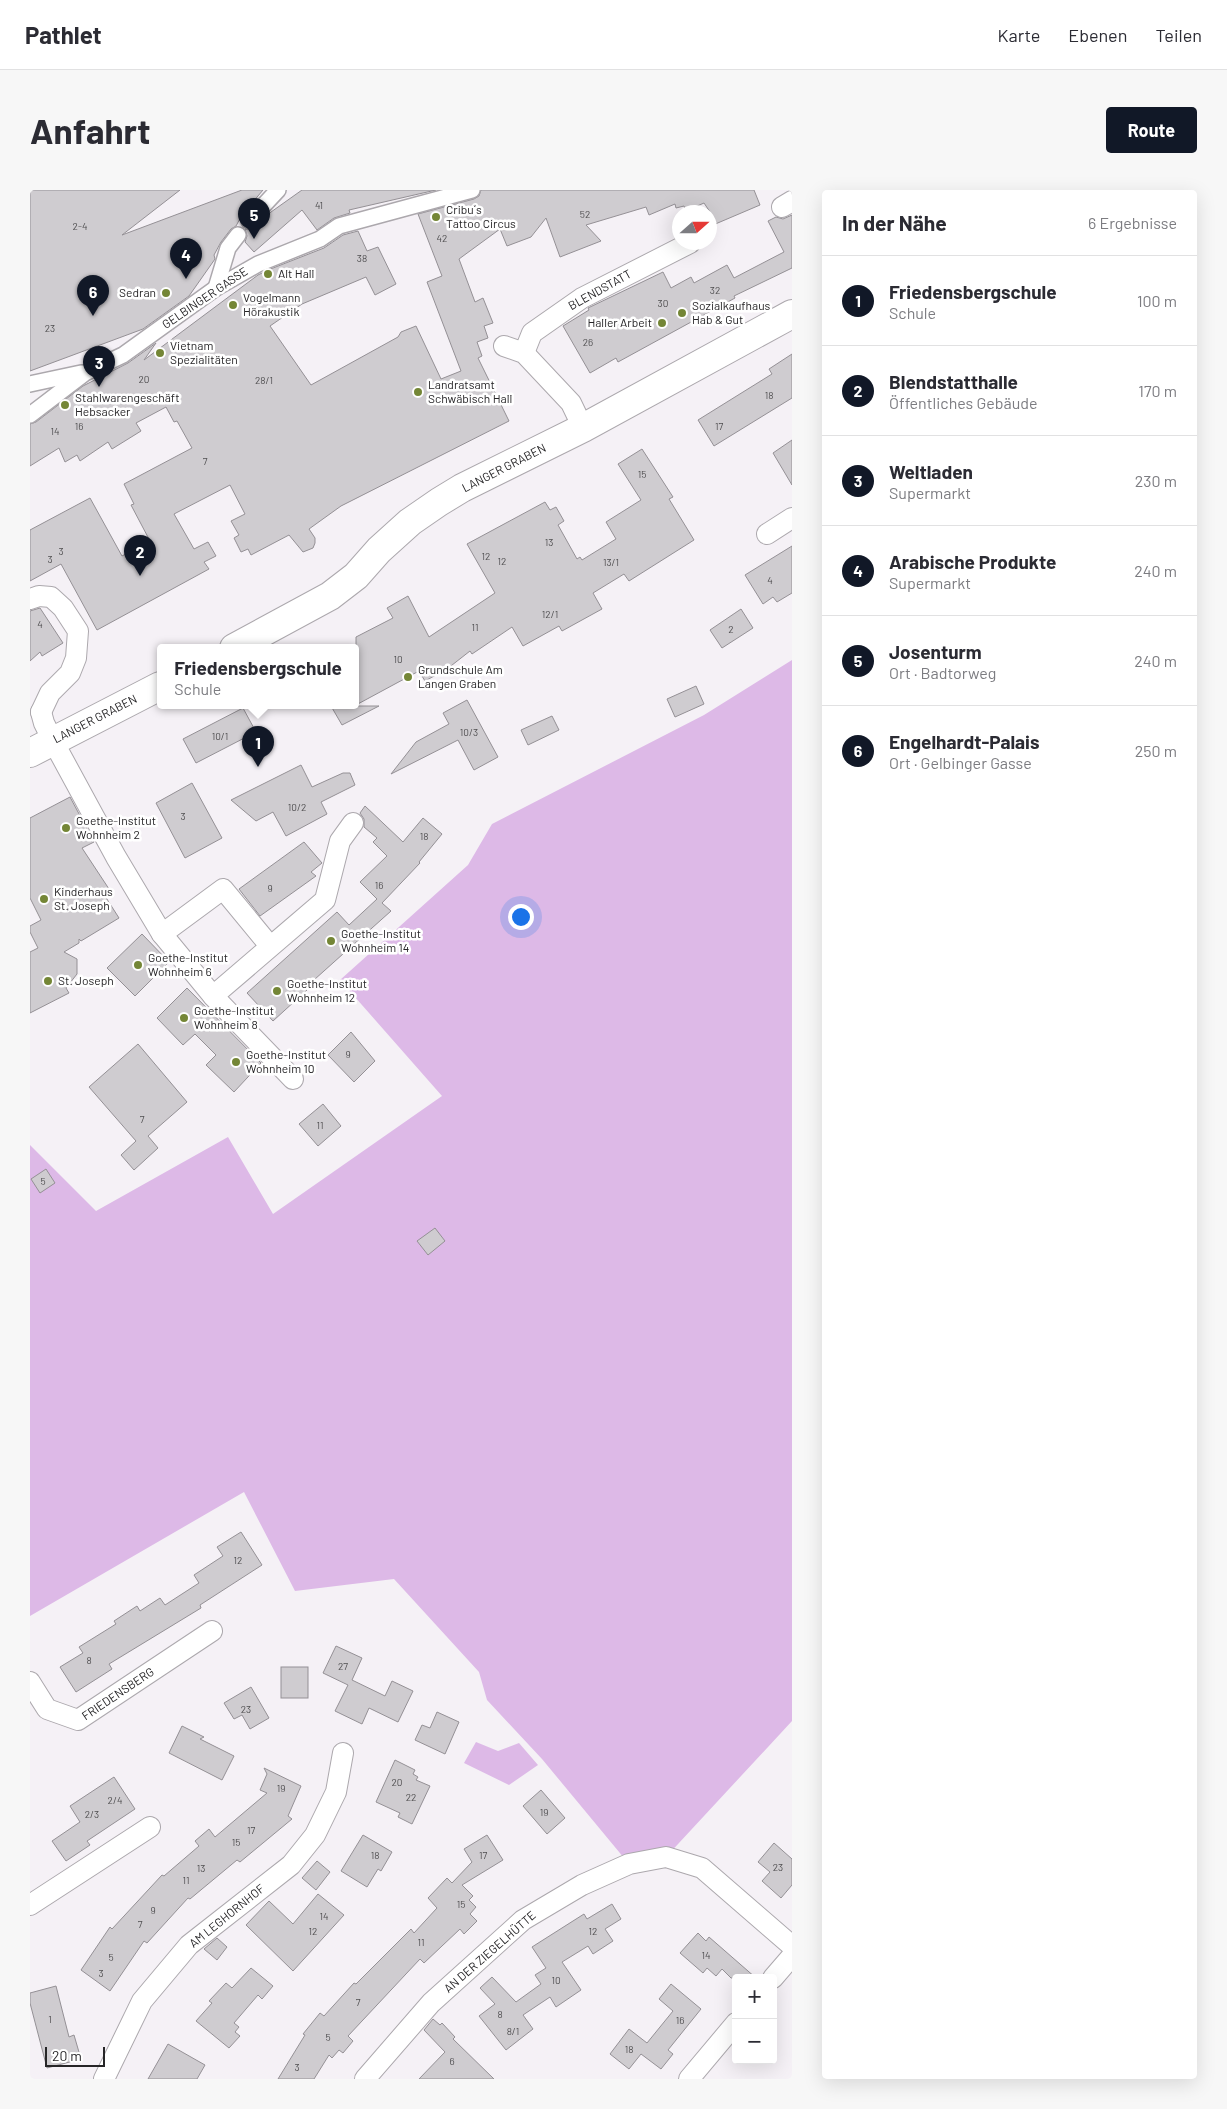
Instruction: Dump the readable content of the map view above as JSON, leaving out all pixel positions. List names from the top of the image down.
{
  "streets": {
    "main road": ["LANGER GRABEN"],
    "street": [
      "BLENDSTATT",
      "GELBINGER GASSE",
      "FRIEDENSBERG",
      "AM LEGHORNHOF",
      "AN DER ZIEGELHÜTTE"
    ]
  },
  "places": [
    "Cribu´s Tattoo Circus",
    "Alt Hall",
    "Sedran",
    "Vogelmann Hörakustik",
    "Sozialkaufhaus Hab & Gut",
    "Haller Arbeit",
    "Vietnam Spezialitäten",
    "Landratsamt Schwäbisch Hall",
    "Stahlwarengeschäft Hebsacker",
    "Grundschule Am Langen Graben",
    "Goethe-Institut Wohnheim 2",
    "Kinderhaus St. Joseph",
    "Goethe-Institut Wohnheim 14",
    "Goethe-Institut Wohnheim 6",
    "St. Joseph",
    "Goethe-Institut Wohnheim 12",
    "Goethe-Institut Wohnheim 8",
    "Goethe-Institut Wohnheim 10"
  ],
  "house_numbers": [
    "41",
    "52",
    "2-4",
    "42",
    "38",
    "32",
    "30",
    "23",
    "26",
    "20",
    "28/1",
    "18",
    "16",
    "17",
    "14",
    "7",
    "15",
    "13",
    "3",
    "12",
    "3",
    "12",
    "13/1",
    "4",
    "12/1",
    "4",
    "11",
    "2",
    "10",
    "10/3",
    "10/1",
    "10/2",
    "3",
    "18",
    "16",
    "9",
    "9",
    "7",
    "11",
    "5",
    "12",
    "8",
    "27",
    "23",
    "20",
    "19",
    "22",
    "2/4",
    "19",
    "2/3",
    "17",
    "15",
    "18",
    "17",
    "23",
    "13",
    "11",
    "15",
    "9",
    "14",
    "7",
    "12",
    "12",
    "11",
    "14",
    "5",
    "3",
    "10",
    "7",
    "8",
    "1",
    "16",
    "8/1",
    "5",
    "18",
    "6",
    "3"
  ],
  "scale_bar": "20 m",
  "north": "right",
  "page": {
    "header": "Pathlet",
    "nav": ["Karte", "Ebenen", "Teilen"],
    "buttons": "Route",
    "title": "Anfahrt",
    "heading": ["In der Nähe", "6 Ergebnisse"],
    "pins": [
      "5",
      "4",
      "6",
      "3",
      "2",
      "1"
    ],
    "list": [
      {
        "mark": "1",
        "name": "Friedensbergschule",
        "note": "Schule",
        "value": "100 m"
      },
      {
        "mark": "2",
        "name": "Blendstatthalle",
        "note": "Öffentliches Gebäude",
        "value": "170 m"
      },
      {
        "mark": "3",
        "name": "Weltladen",
        "note": "Supermarkt",
        "value": "230 m"
      },
      {
        "mark": "4",
        "name": "Arabische Produkte",
        "note": "Supermarkt",
        "value": "240 m"
      },
      {
        "mark": "5",
        "name": "Josenturm",
        "note": "Ort · Badtorweg",
        "value": "240 m"
      },
      {
        "mark": "6",
        "name": "Engelhardt-Palais",
        "note": "Ort · Gelbinger Gasse",
        "value": "250 m"
      }
    ],
    "popup": ["Friedensbergschule", "Schule"],
    "map_buttons": ["+", "−"],
    "scale": "20 m"
  }
}
